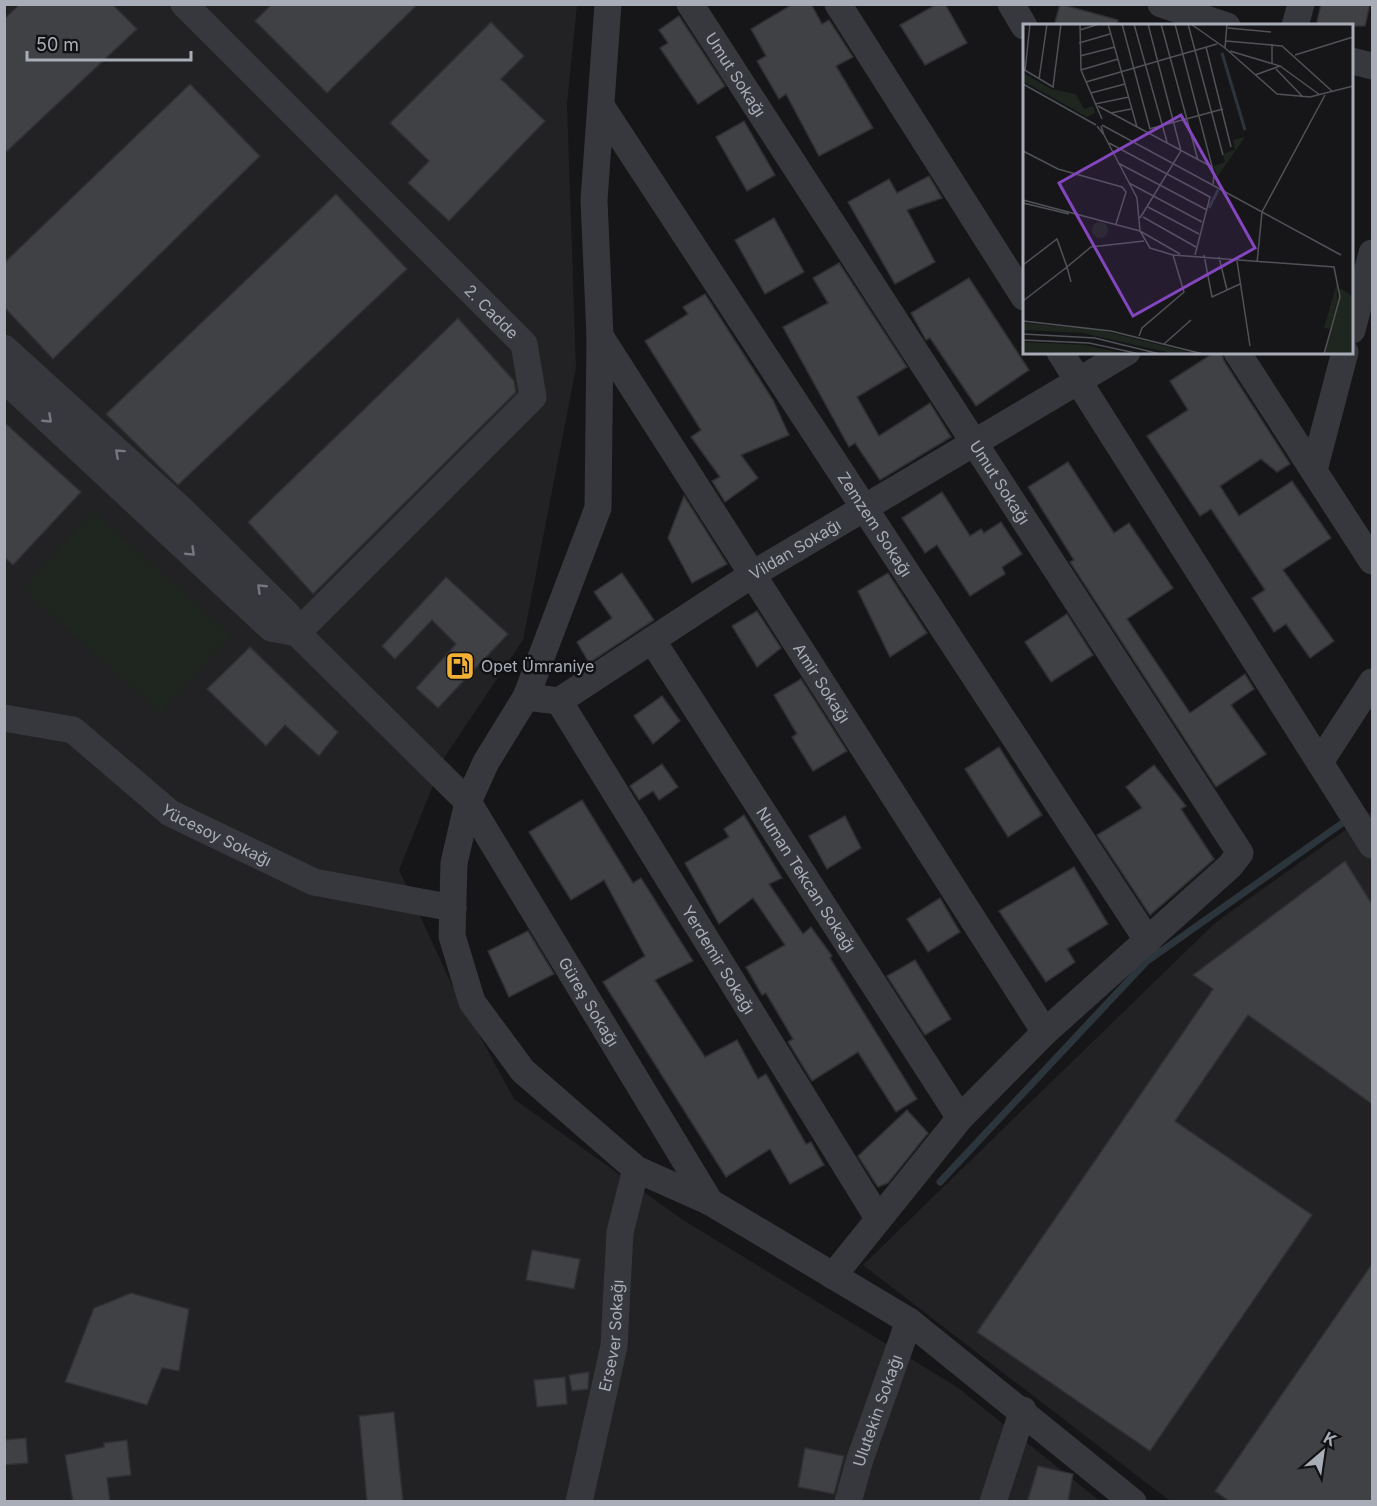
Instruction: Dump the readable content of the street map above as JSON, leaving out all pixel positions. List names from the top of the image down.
{
  "streets": {
    "street": [
      "Umut Sokağı",
      "2. Cadde",
      "Zemzem Sokağı",
      "Vildan Sokağı",
      "Amir Sokağı",
      "Yücesoy Sokağı",
      "Numan Tekcan Sokağı",
      "Yerdemir Sokağı",
      "Güreş Sokağı",
      "Ersever Sokağı",
      "Ulutekin Sokağı"
    ]
  },
  "crossings": [
    ["Umut Sokağı", "Zemzem Sokağı"],
    ["Umut Sokağı", "Vildan Sokağı"],
    ["2. Cadde", "Güreş Sokağı"],
    ["Zemzem Sokağı", "Vildan Sokağı"],
    ["Vildan Sokağı", "Amir Sokağı"],
    ["Vildan Sokağı", "Numan Tekcan Sokağı"],
    ["Vildan Sokağı", "Yerdemir Sokağı"]
  ],
  "places": {
    "fuel station": ["Opet Ümraniye"]
  },
  "scale_bar": "50 m",
  "north": "top right"
}
